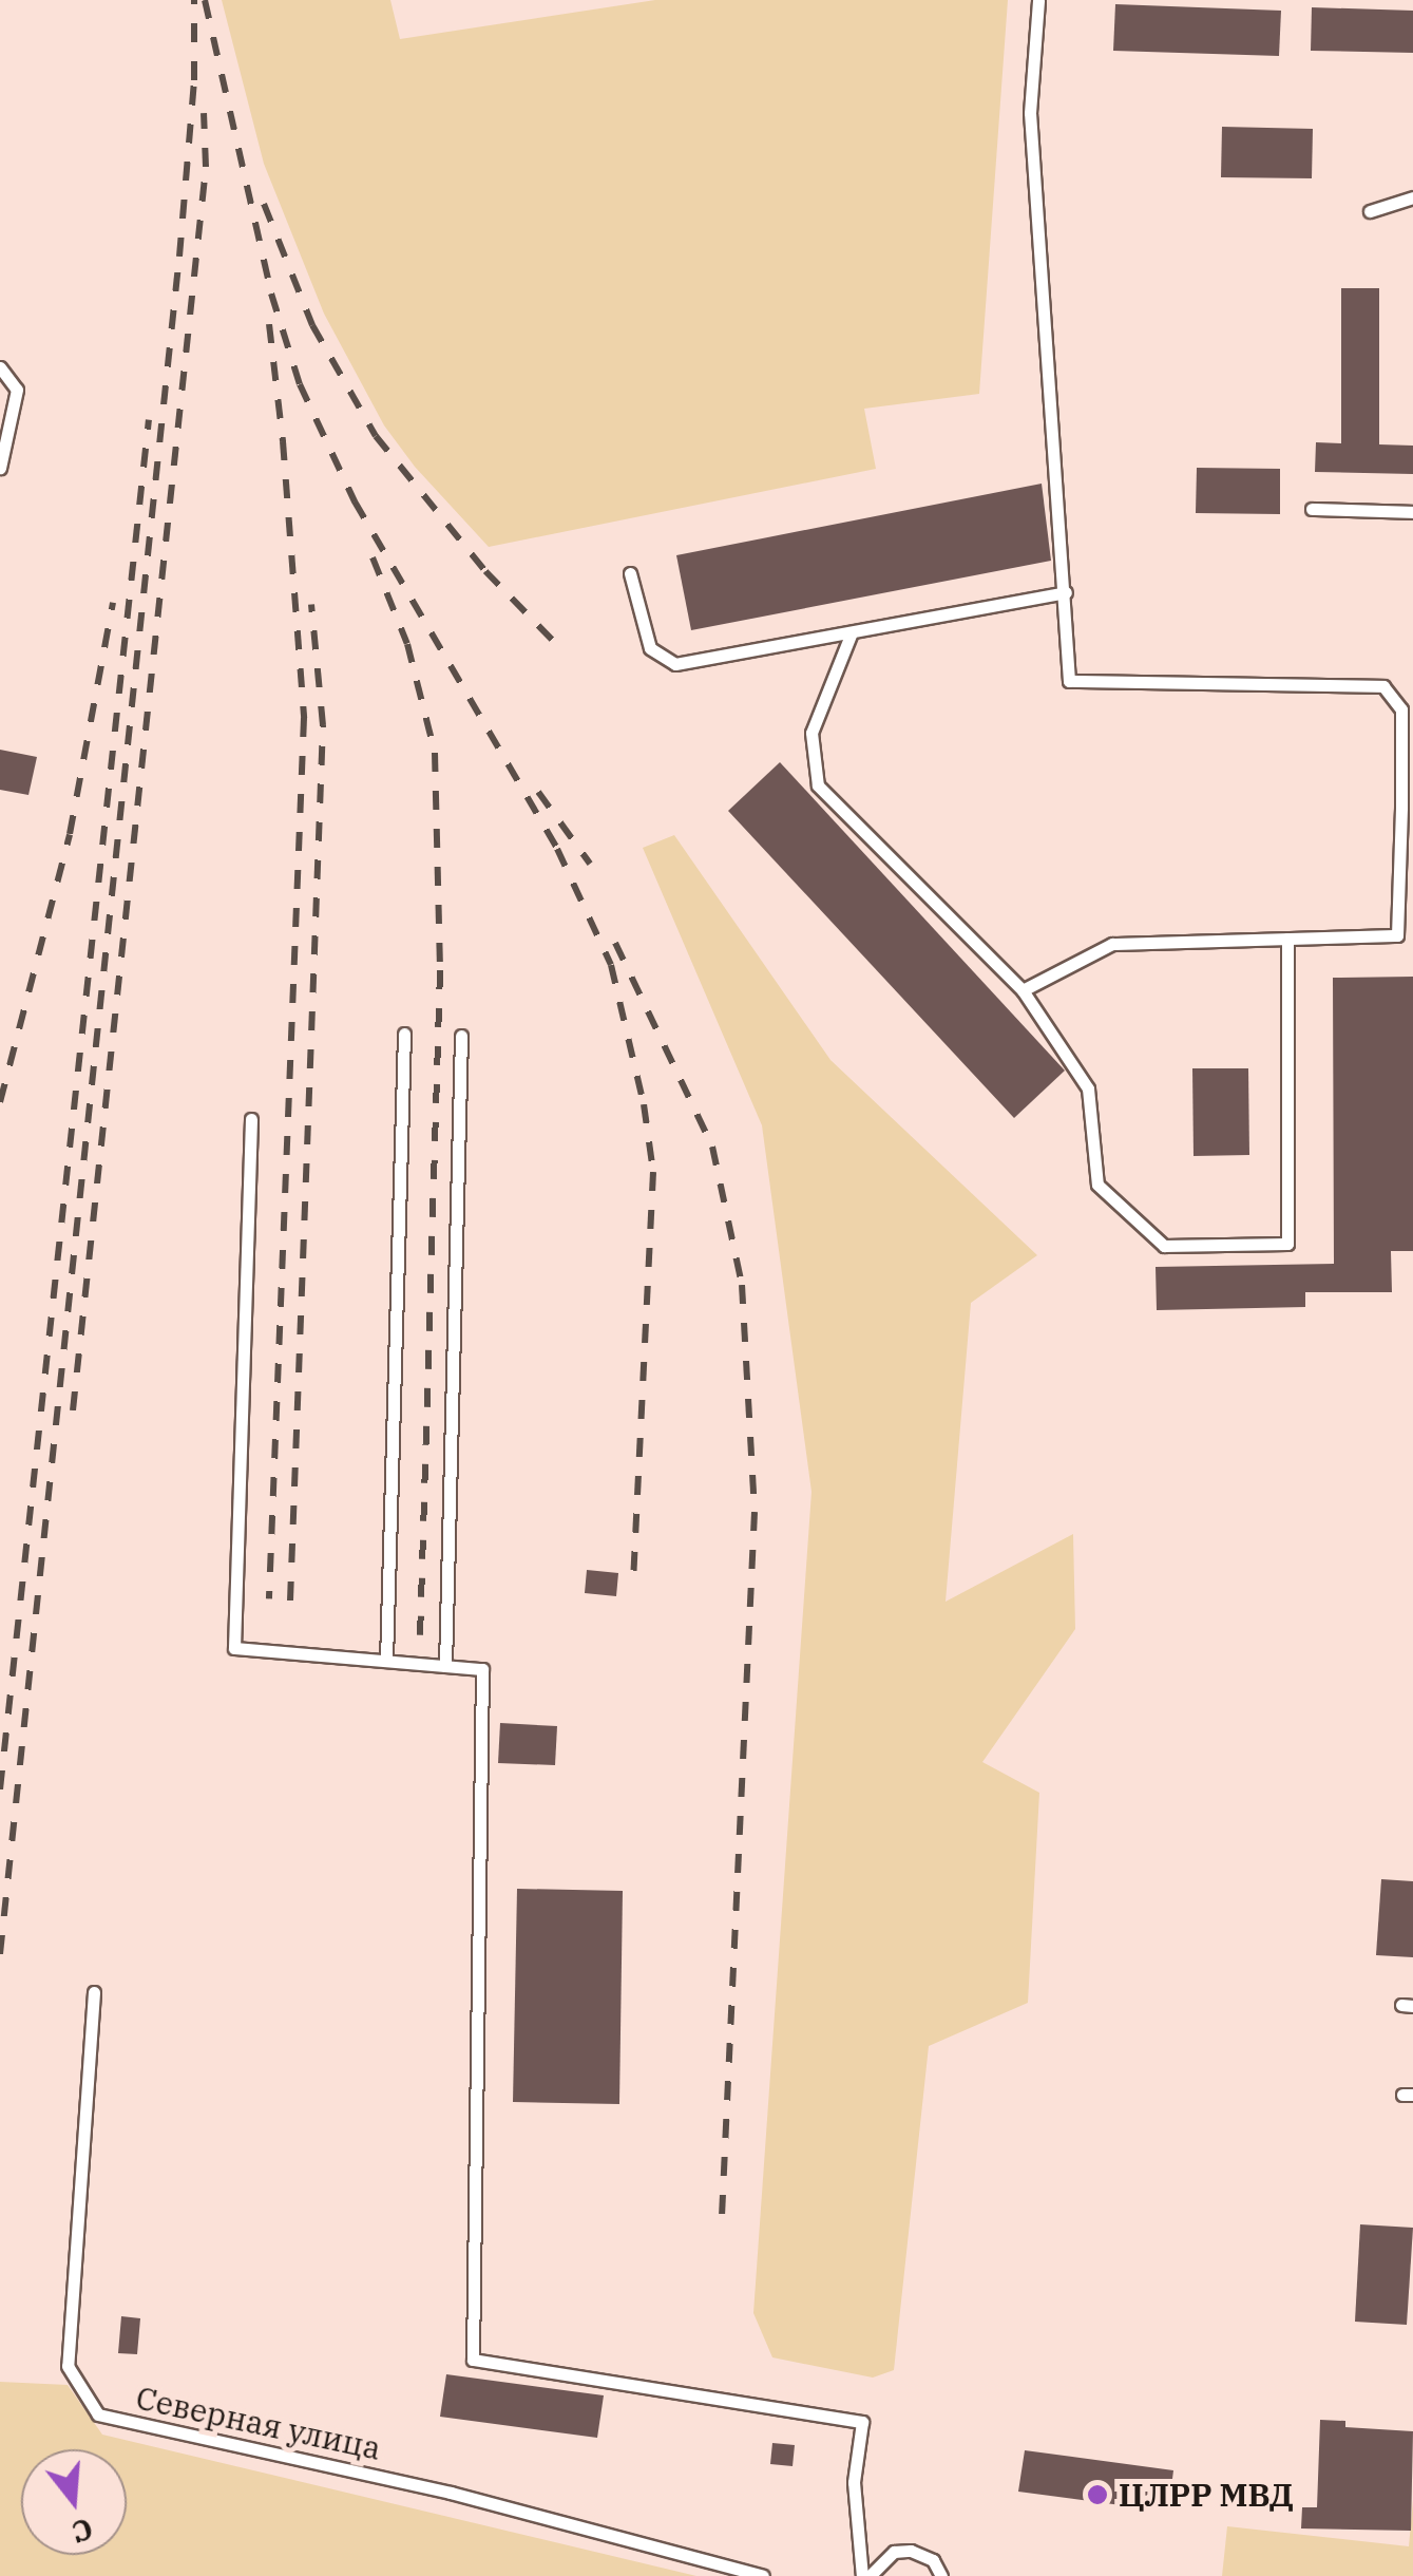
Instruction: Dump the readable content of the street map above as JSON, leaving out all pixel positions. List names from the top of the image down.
{
  "streets": {
    "lane": ["Северная улица"]
  },
  "places": ["ЦЛРР МВД"],
  "north": "bottom"
}
